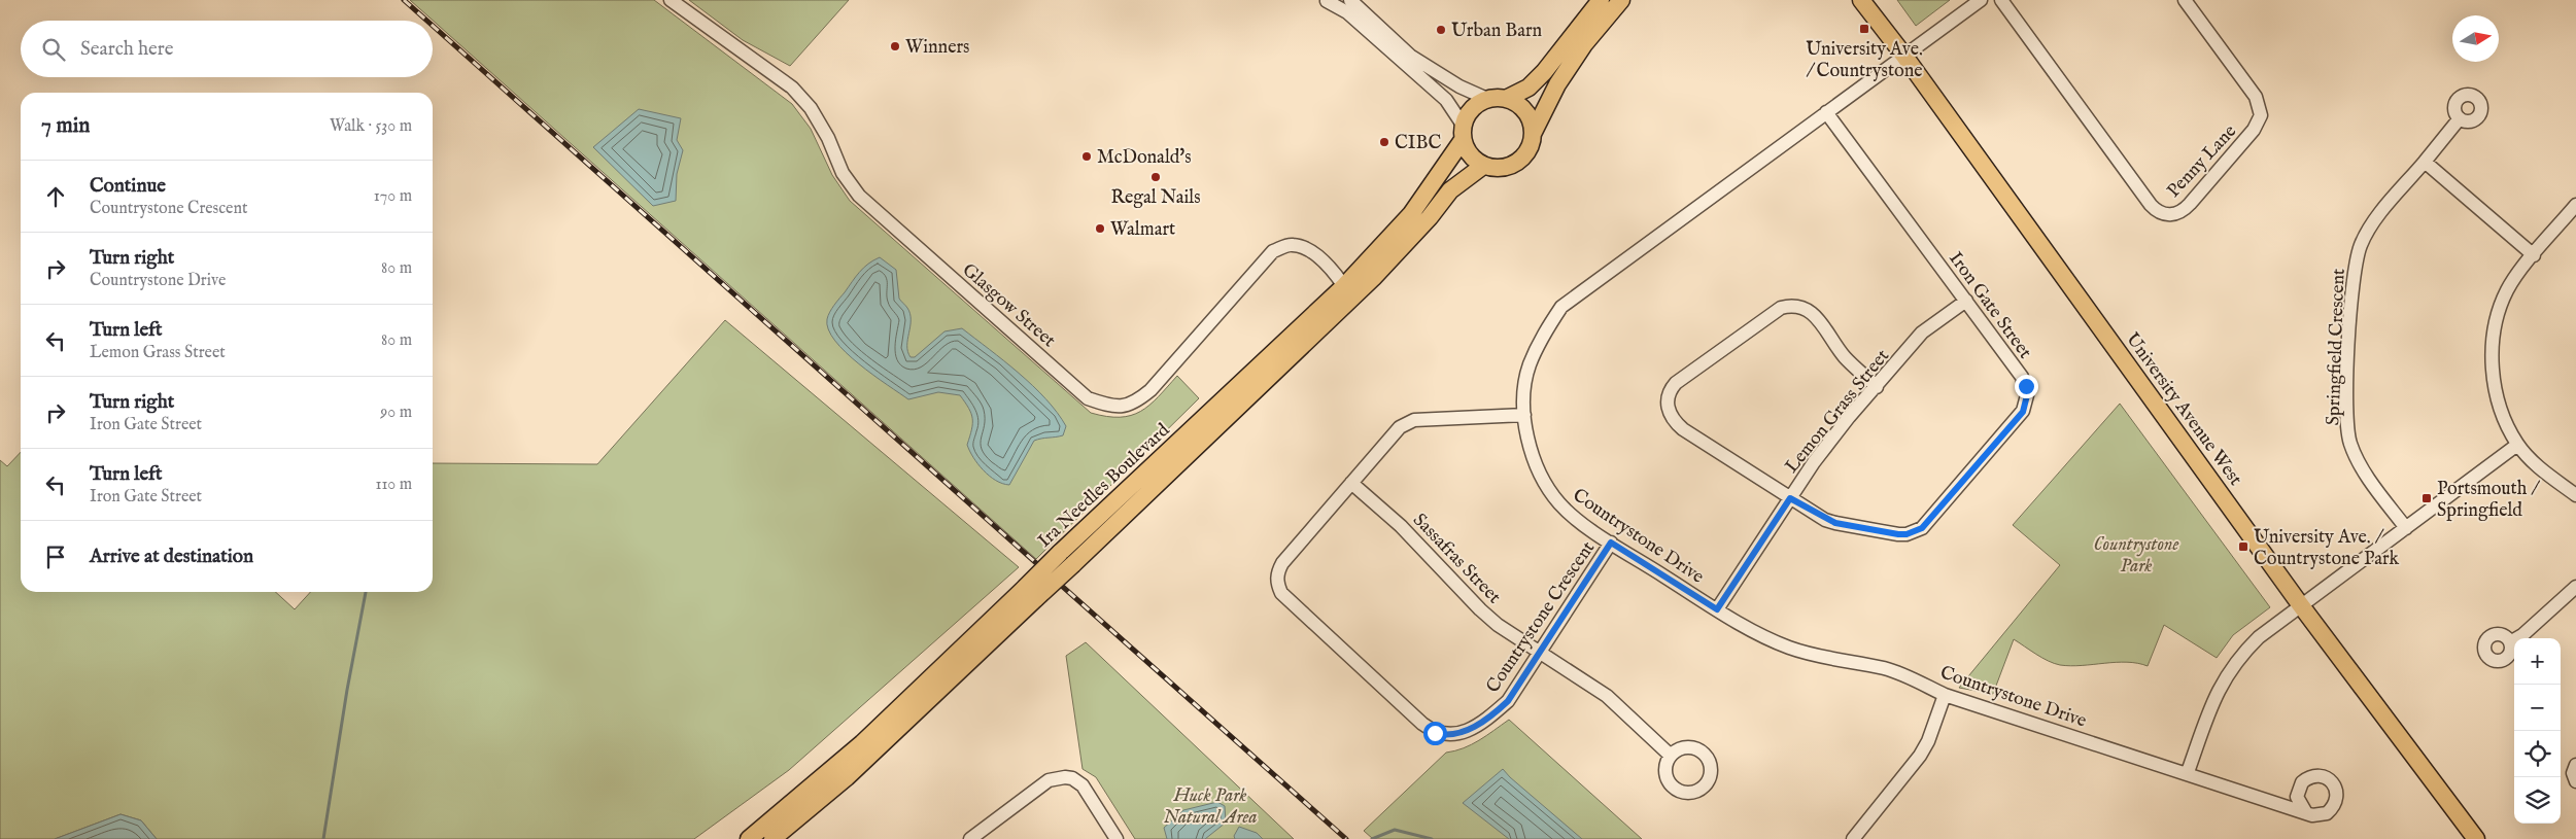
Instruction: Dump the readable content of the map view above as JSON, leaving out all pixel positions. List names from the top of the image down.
{
  "streets": {
    "main road": ["University Avenue West", "Ira Needles Boulevard"],
    "street": [
      "Penny Lane",
      "Glasgow Street",
      "Iron Gate Street",
      "Springfield Crescent",
      "Lemon Grass Street",
      "Countrystone Drive",
      "Sassafras Street",
      "Countrystone Crescent"
    ]
  },
  "crossings": [
    ["Glasgow Street", "Ira Needles Boulevard"],
    ["Iron Gate Street", "Lemon Grass Street"],
    ["Iron Gate Street", "Countrystone Drive"],
    ["University Avenue West", "Countrystone Drive"],
    ["Lemon Grass Street", "Countrystone Drive"],
    ["Countrystone Drive", "Countrystone Crescent"],
    ["Sassafras Street", "Countrystone Crescent"]
  ],
  "parks": ["Countrystone Park", "Huck Park Natural Area"],
  "places": {
    "transit": ["University Ave. / Countrystone", "Portsmouth / Springfield", "University Ave. / Countrystone Park"],
    "other": [
      "Urban Barn",
      "Winners",
      "CIBC",
      "McDonald's",
      "Regal Nails",
      "Walmart"
    ]
  },
  "north": "right",
  "page": {
    "search": "Search here",
    "heading": ["7 min", "Walk · 530 m"],
    "list": [
      ["Continue", "Countrystone Crescent", "170 m"],
      ["Turn right", "Countrystone Drive", "80 m"],
      ["Turn left", "Lemon Grass Street", "80 m"],
      ["Turn right", "Iron Gate Street", "90 m"],
      ["Turn left", "Iron Gate Street", "110 m"],
      "Arrive at destination"
    ],
    "map_buttons": ["+", "−"]
  }
}
